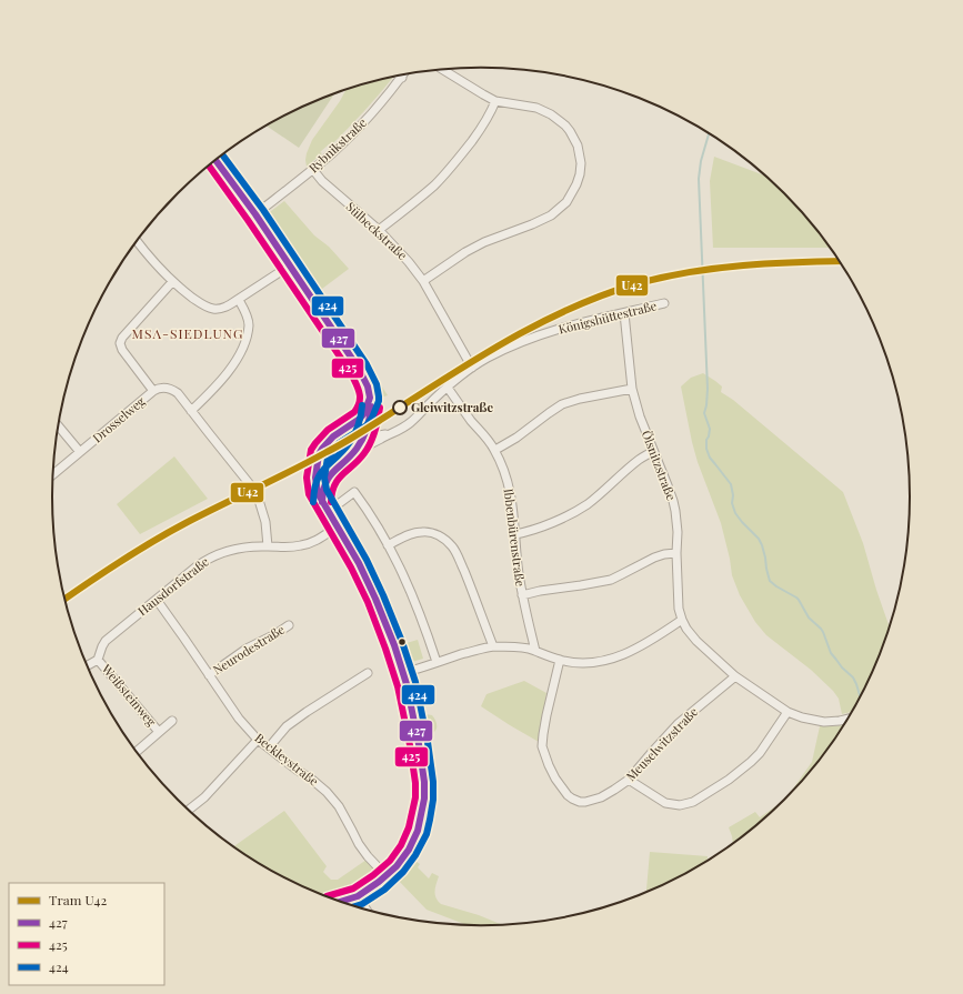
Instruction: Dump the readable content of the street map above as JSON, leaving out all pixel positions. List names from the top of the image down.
{
  "streets": {
    "street": [
      "Rybnikstraße",
      "Sülbeckstraße",
      "Königshüttestraße",
      "Drosselweg",
      "Ölsnitzstraße",
      "Ibbenbürenstraße",
      "Hausdorfstraße",
      "Neurodestraße",
      "Weißsteinweg",
      "Meuselwitzstraße",
      "Beckleystraße"
    ]
  },
  "crossings": [
    ["Rybnikstraße", "Sülbeckstraße"],
    ["Sülbeckstraße", "Königshüttestraße"],
    ["Königshüttestraße", "Ölsnitzstraße"],
    ["Königshüttestraße", "Ibbenbürenstraße"],
    ["Drosselweg", "Hausdorfstraße"],
    ["Hausdorfstraße", "Weißsteinweg"],
    ["Hausdorfstraße", "Beckleystraße"],
    ["Neurodestraße", "Beckleystraße"]
  ],
  "districts": ["MSA-SIEDLUNG"],
  "places": ["Gleiwitzstraße"],
  "lines": [
    "transit line 424",
    "transit line 427",
    "transit line 425",
    "tram line U42"
  ],
  "legend": [
    "Tram U42",
    "427",
    "425",
    "424"
  ]
}
